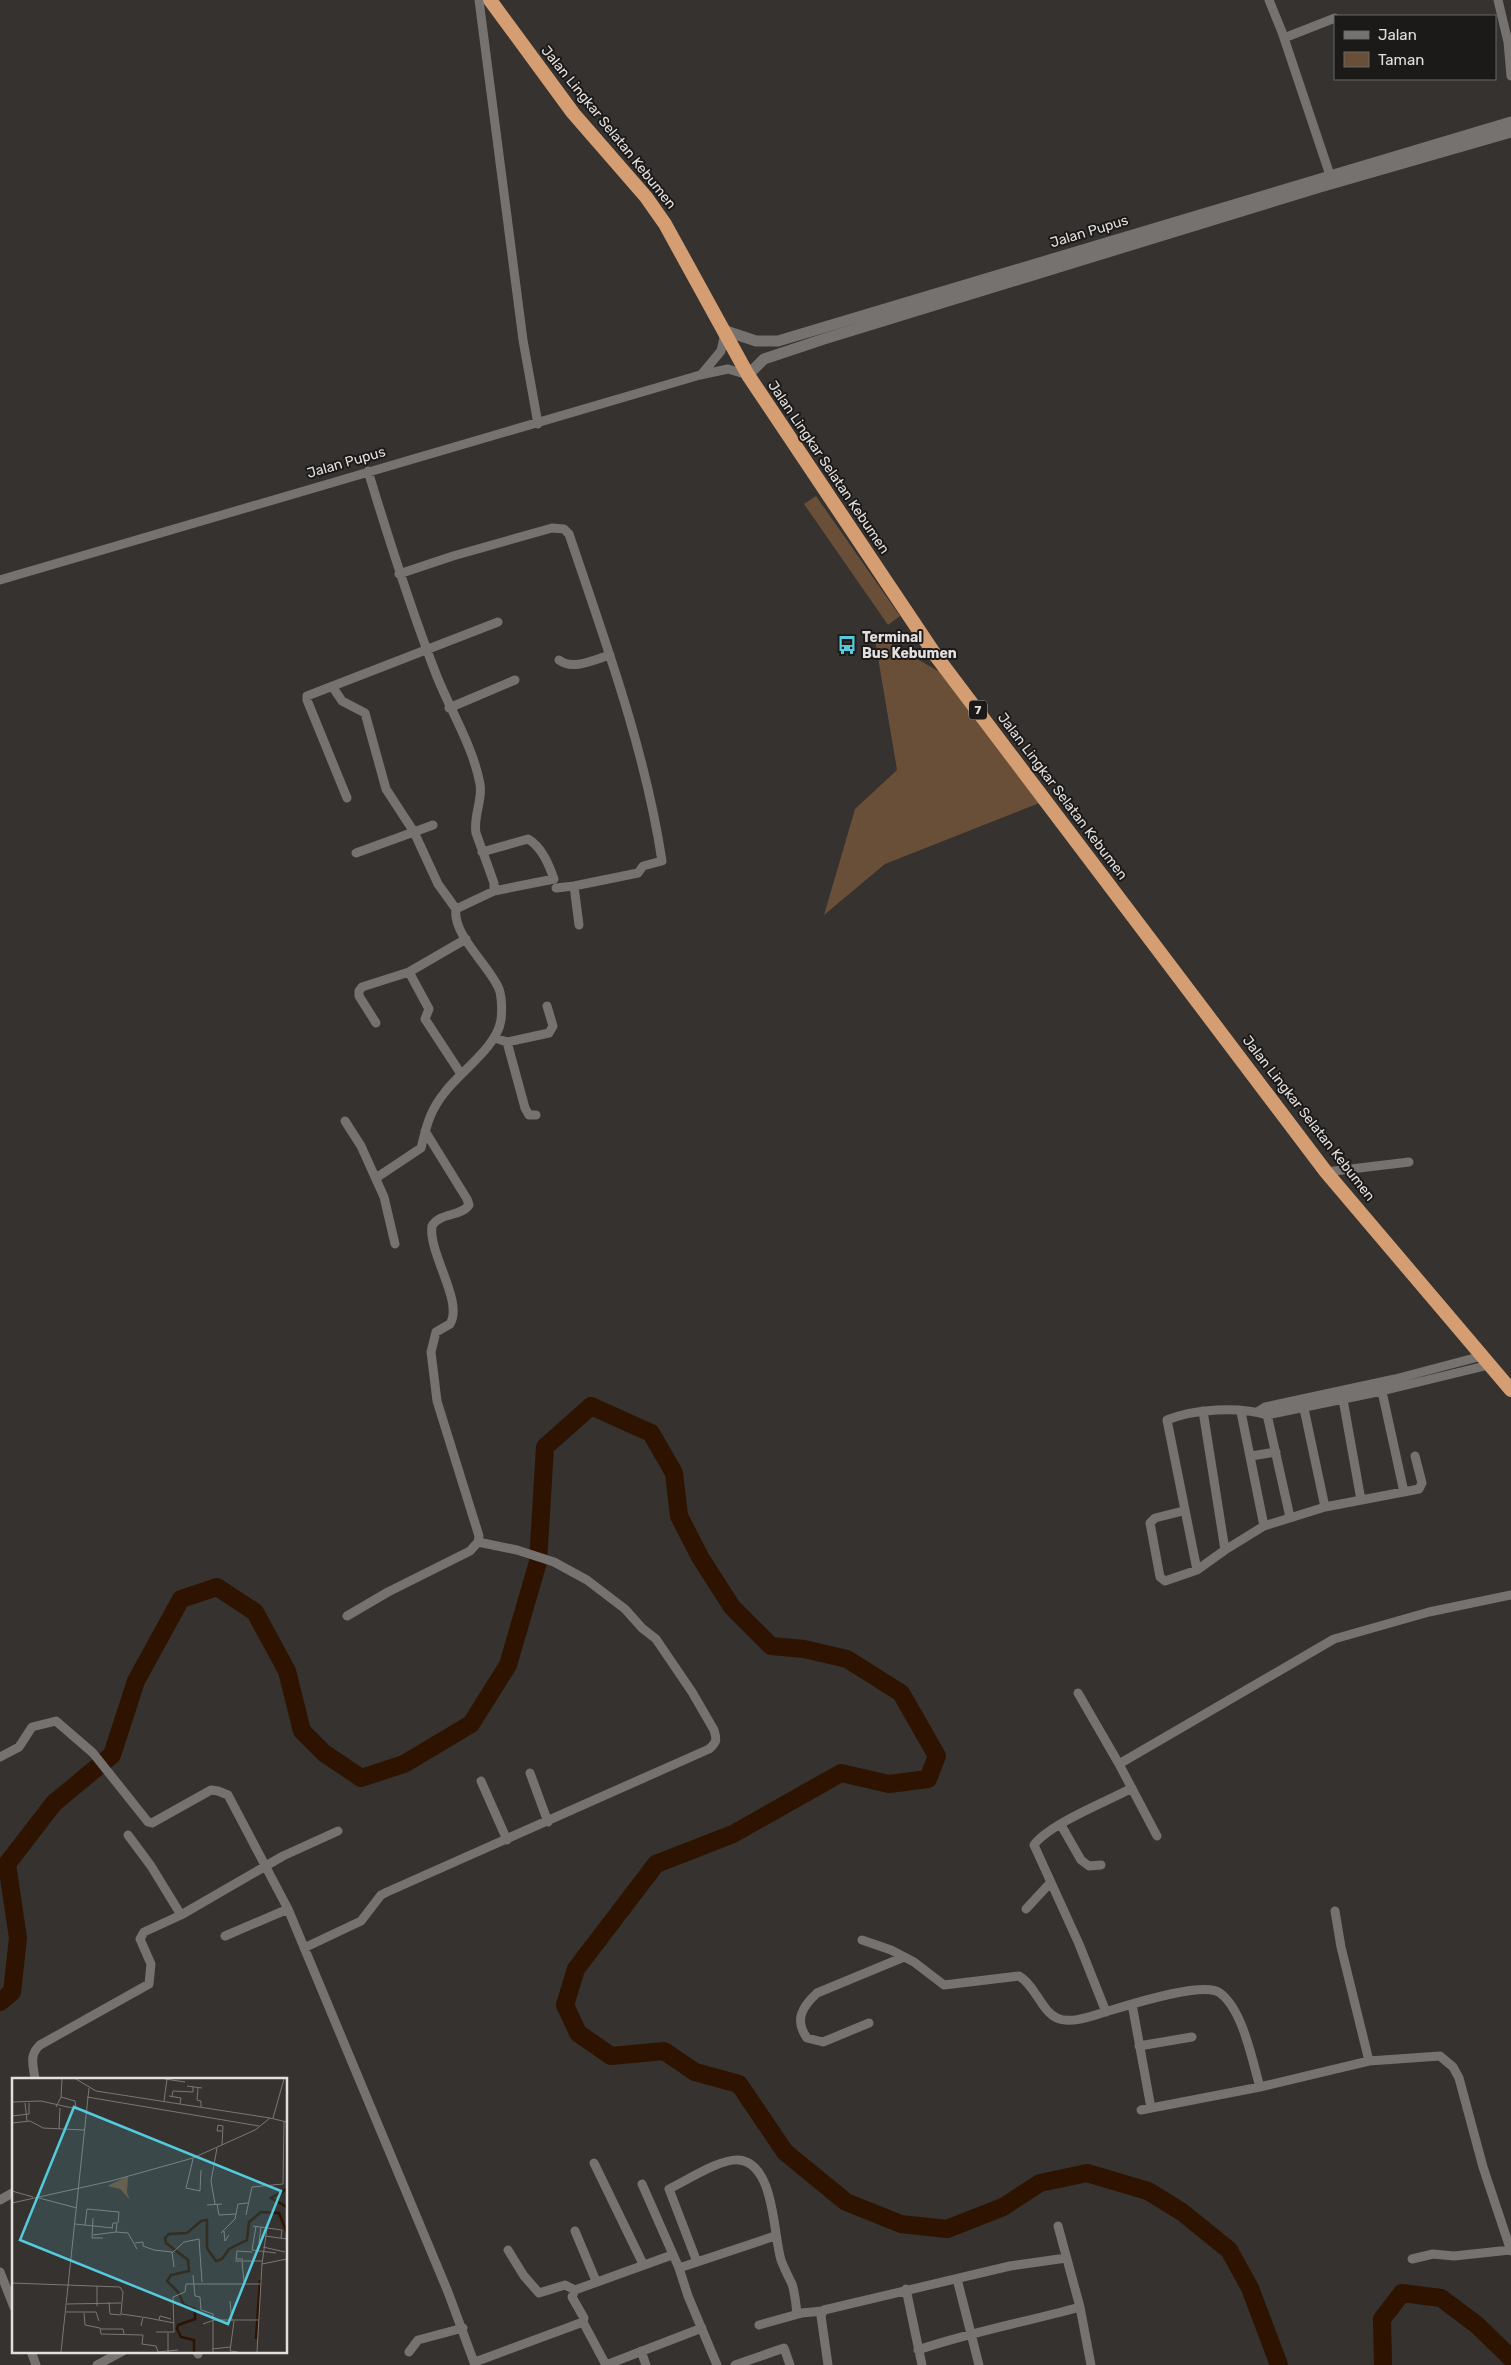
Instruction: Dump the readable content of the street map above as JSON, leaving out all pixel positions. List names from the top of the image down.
{
  "streets": {
    "highway": ["Jalan Lingkar Selatan Kebumen", "7"],
    "street": ["Jalan Pupus"]
  },
  "crossings": [
    ["Jalan Lingkar Selatan Kebumen", "Jalan Pupus"]
  ],
  "places": {
    "bus stop": ["Terminal Bus Kebumen"]
  },
  "legend": ["Jalan", "Taman"]
}
